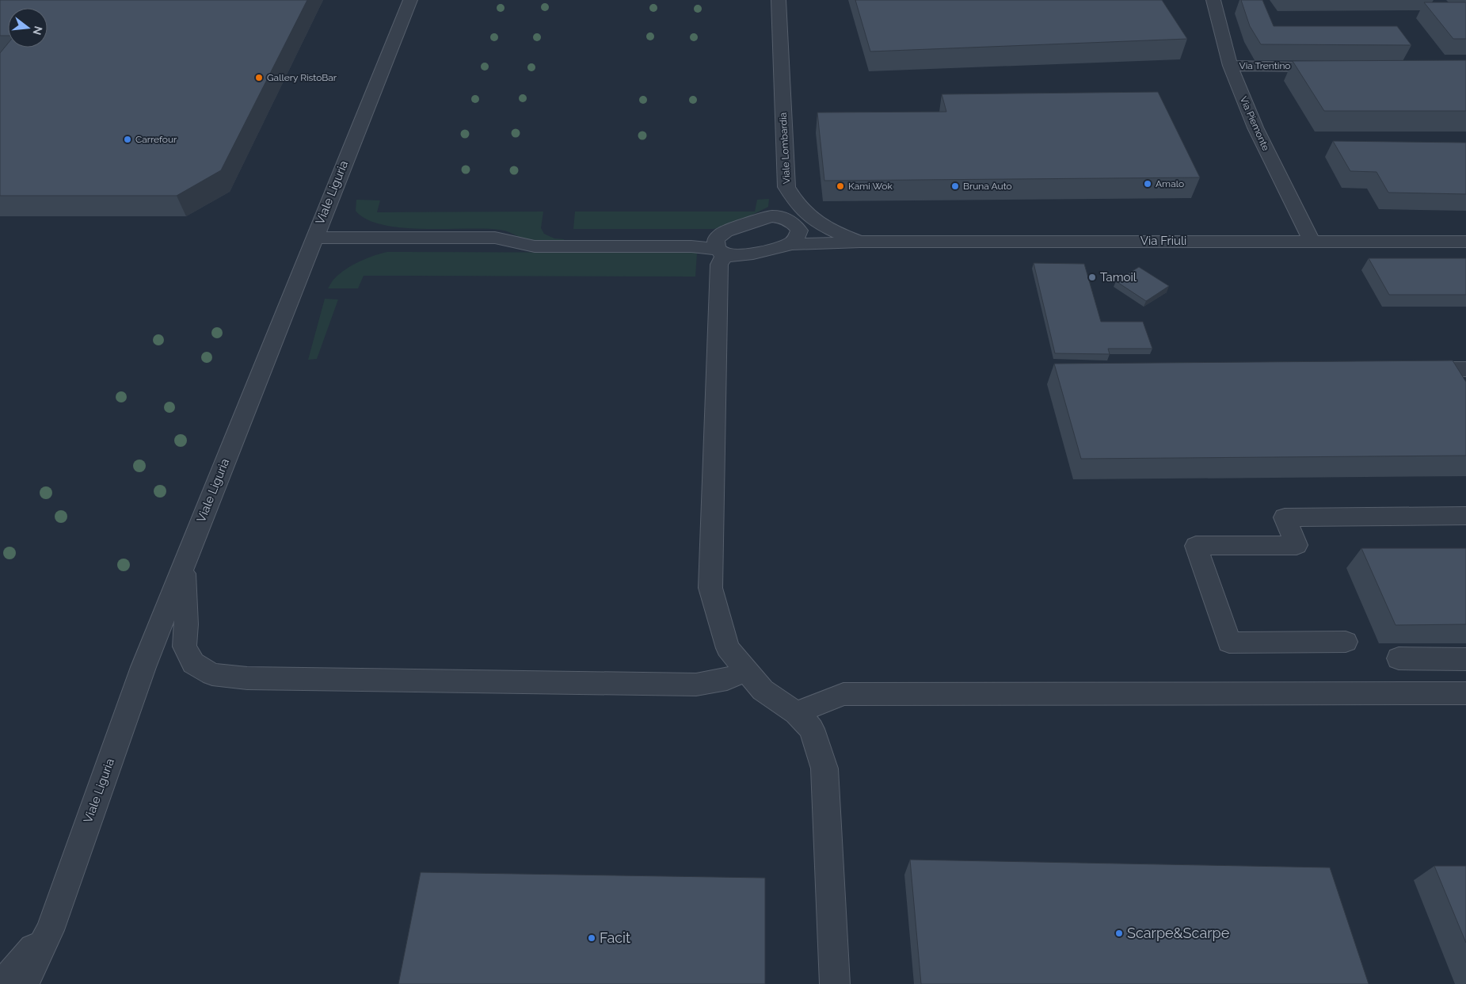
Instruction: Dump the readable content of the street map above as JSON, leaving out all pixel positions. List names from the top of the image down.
{
  "streets": {
    "street": [
      "Via Trentino",
      "Via Piemonte",
      "Viale Lombardia",
      "Viale Liguria",
      "Via Friuli"
    ]
  },
  "crossings": [
    ["Via Trentino", "Via Piemonte"],
    ["Via Piemonte", "Via Friuli"],
    ["Viale Lombardia", "Via Friuli"]
  ],
  "places": [
    "Gallery RistoBar",
    "Carrefour",
    "Amalo",
    "Kami Wok",
    "Bruna Auto",
    "Tamoil",
    "Scarpe&Scarpe",
    "Facit"
  ],
  "north": "right"
}
